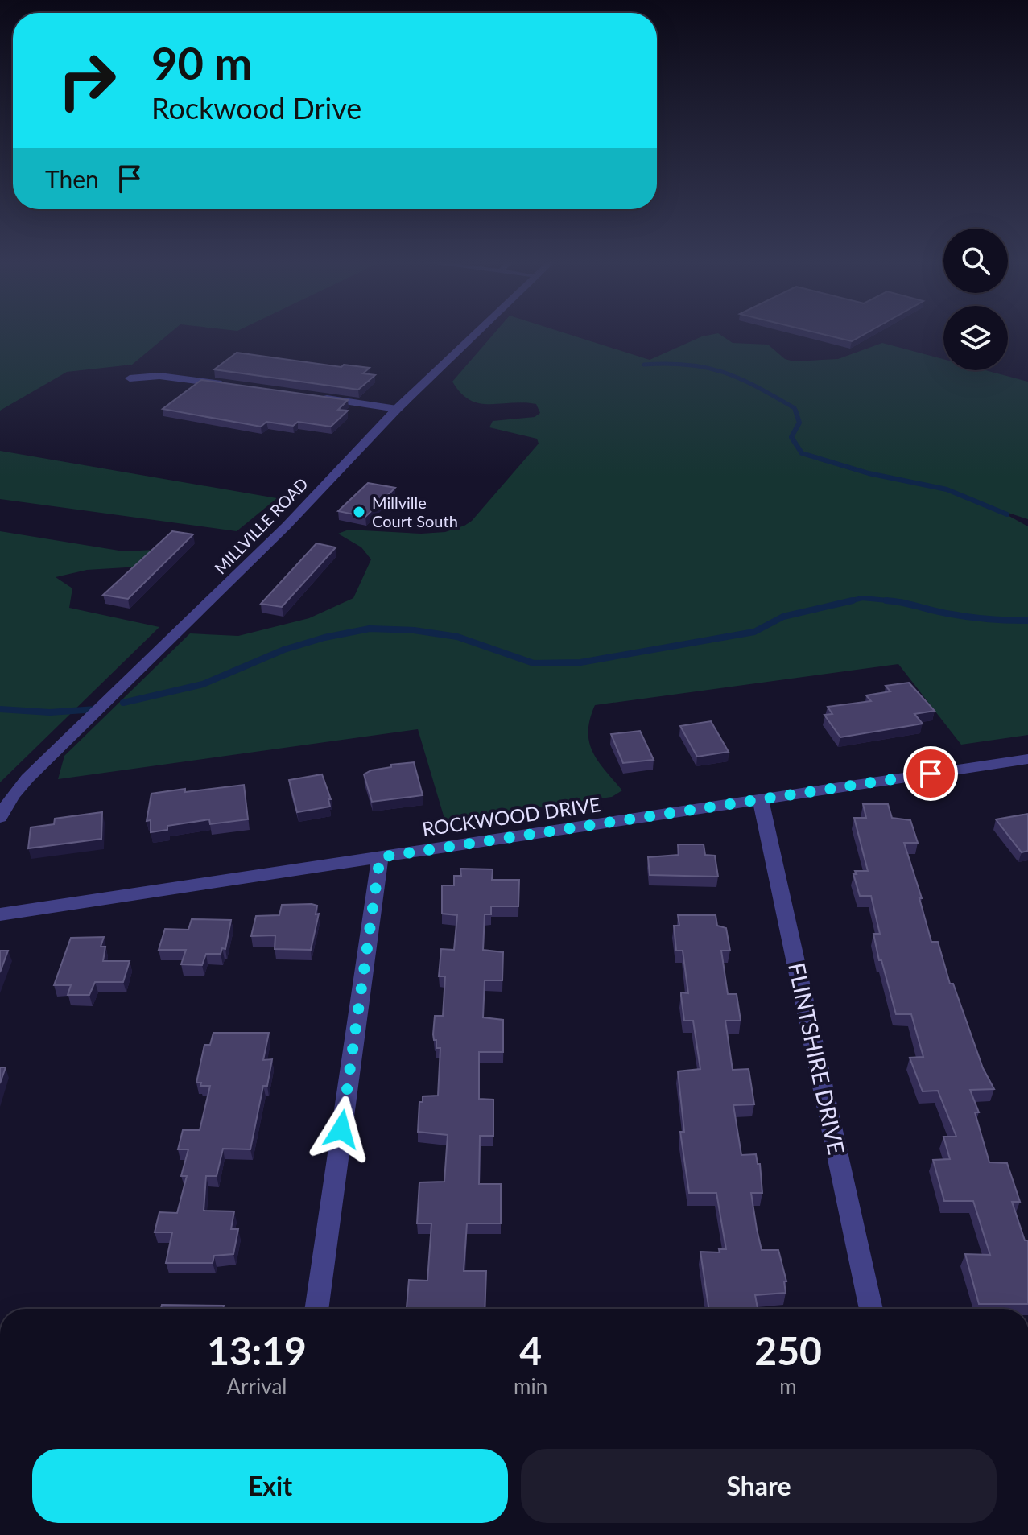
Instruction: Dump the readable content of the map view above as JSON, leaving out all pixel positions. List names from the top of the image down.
{
  "streets": {
    "street": ["MILLVILLE ROAD", "ROCKWOOD DRIVE", "FLINTSHIRE DRIVE"]
  },
  "crossings": [
    ["ROCKWOOD DRIVE", "FLINTSHIRE DRIVE"]
  ],
  "places": ["Millville Court South"],
  "page": {
    "turn": ["90 m", "Rockwood Drive"],
    "then": "Then",
    "eta": [
      "13:19",
      "Arrival",
      "4",
      "min",
      "250",
      "m"
    ],
    "buttons": ["Exit", "Share"]
  }
}
